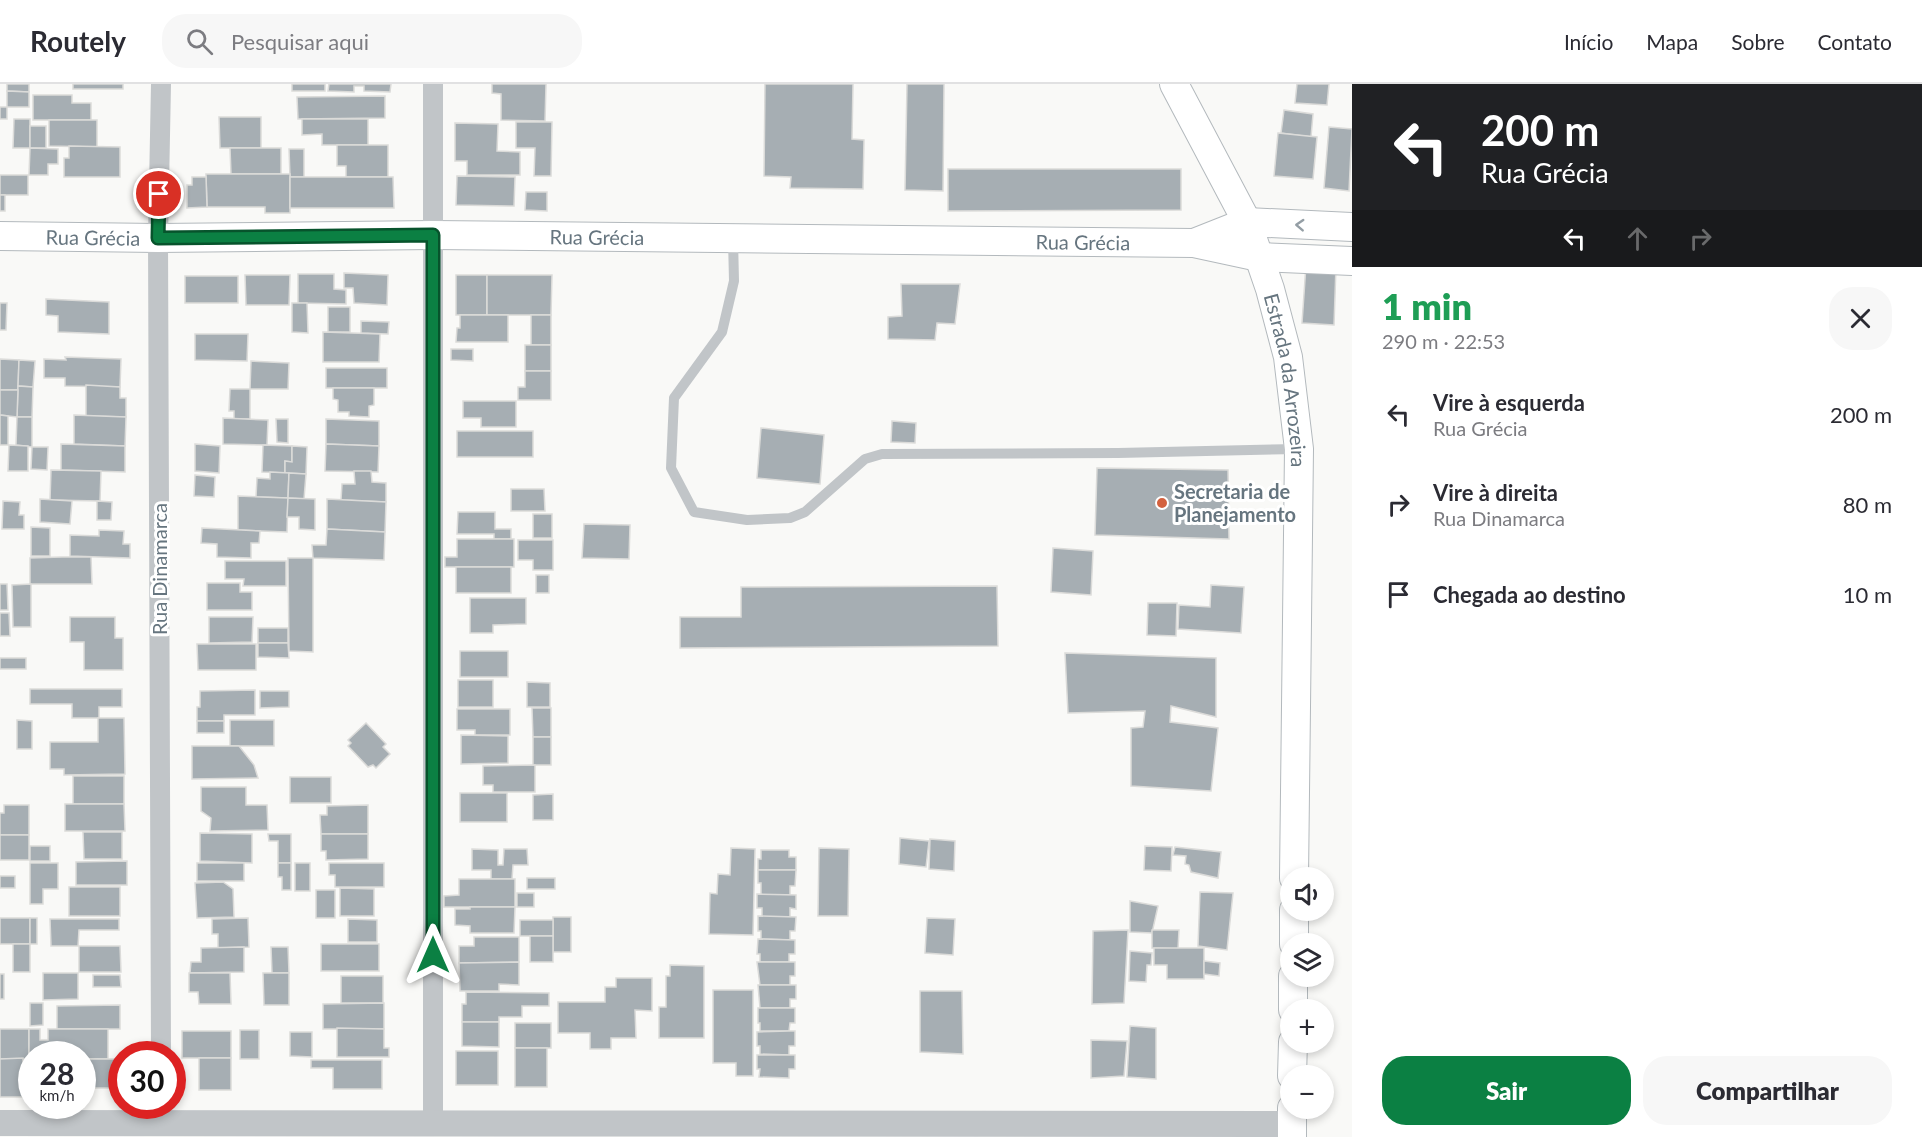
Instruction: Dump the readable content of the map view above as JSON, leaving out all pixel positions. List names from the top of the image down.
{
  "streets": {
    "main road": ["Rua Grécia", "Estrada da Arrozeira"],
    "street": ["Rua Dinamarca"]
  },
  "crossings": [
    ["Rua Grécia", "Estrada da Arrozeira"],
    ["Rua Grécia", "Rua Dinamarca"]
  ],
  "places": ["Secretaria de Planejamento"],
  "page": {
    "header": "Routely",
    "search": "Pesquisar aqui",
    "nav": [
      "Início",
      "Mapa",
      "Sobre",
      "Contato"
    ],
    "turn": ["200 m", "Rua Grécia"],
    "heading": ["1 min", "290 m · 22:53"],
    "list": [
      {
        "name": "Vire à esquerda",
        "note": "Rua Grécia",
        "value": "200 m"
      },
      {
        "name": "Vire à direita",
        "note": "Rua Dinamarca",
        "value": "80 m"
      },
      {
        "name": "Chegada ao destino",
        "value": "10 m"
      }
    ],
    "map_buttons": ["+", "−"],
    "speed": "28 km/h",
    "limit": "30",
    "buttons": ["Sair", "Compartilhar"]
  }
}
